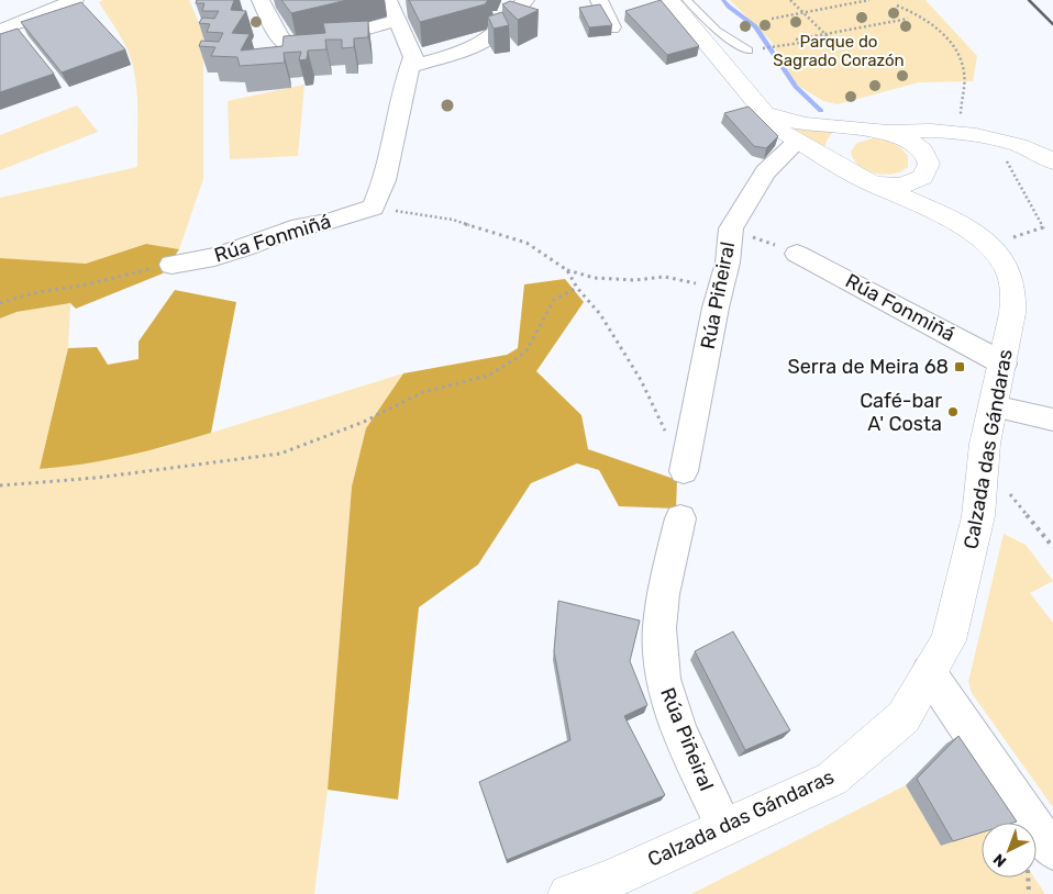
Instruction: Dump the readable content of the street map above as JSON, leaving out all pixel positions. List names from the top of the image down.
{
  "streets": {
    "street": ["Rúa Fonmiñá", "Rúa Piñeiral", "Calzada das Gándaras"]
  },
  "crossings": [
    ["Rúa Fonmiñá", "Calzada das Gándaras"],
    ["Rúa Piñeiral", "Calzada das Gándaras"]
  ],
  "parks": ["Parque do Sagrado Corazón"],
  "places": {
    "transit": ["Serra de Meira 68"],
    "other": ["Café-bar A' Costa"]
  },
  "north": "bottom left"
}
